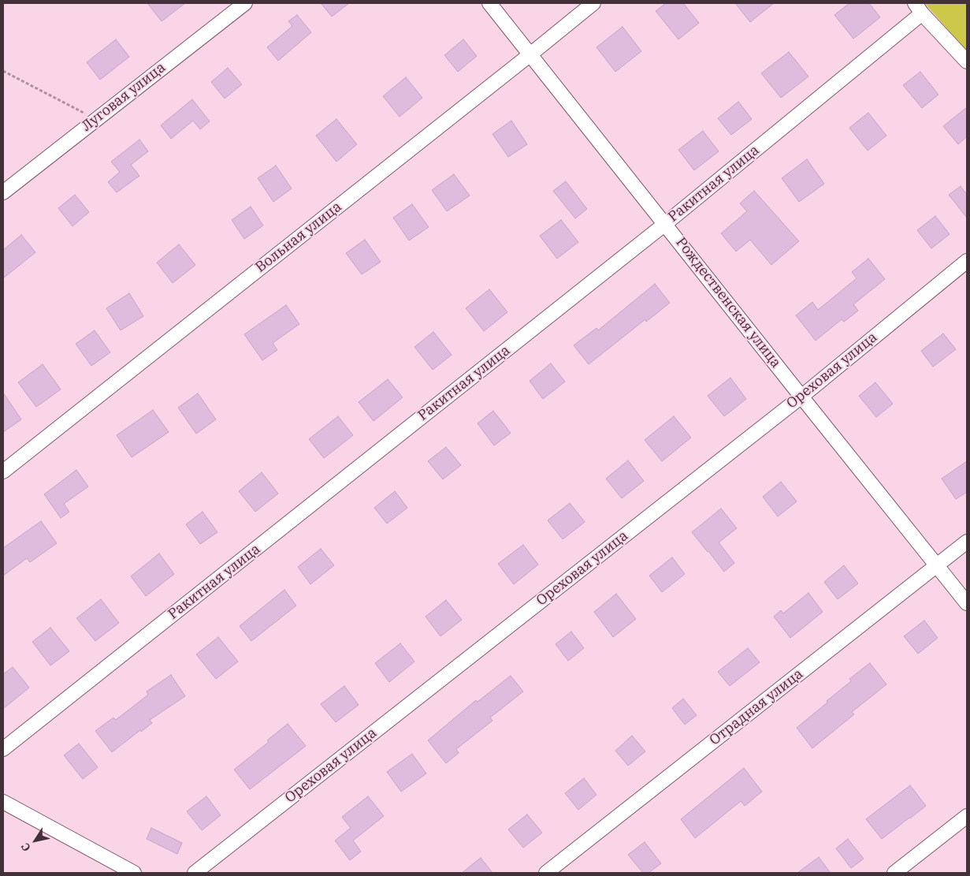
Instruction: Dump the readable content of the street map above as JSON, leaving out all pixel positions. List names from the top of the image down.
{
  "streets": {
    "street": [
      "Луговая улица",
      "Ракитная улица",
      "Вольная улица",
      "Рождественская улица",
      "Ореховая улица",
      "Отрадная улица"
    ]
  },
  "crossings": [
    ["Ракитная улица", "Рождественская улица"],
    ["Вольная улица", "Рождественская улица"],
    ["Рождественская улица", "Ореховая улица"],
    ["Рождественская улица", "Отрадная улица"]
  ],
  "north": "bottom left"
}
